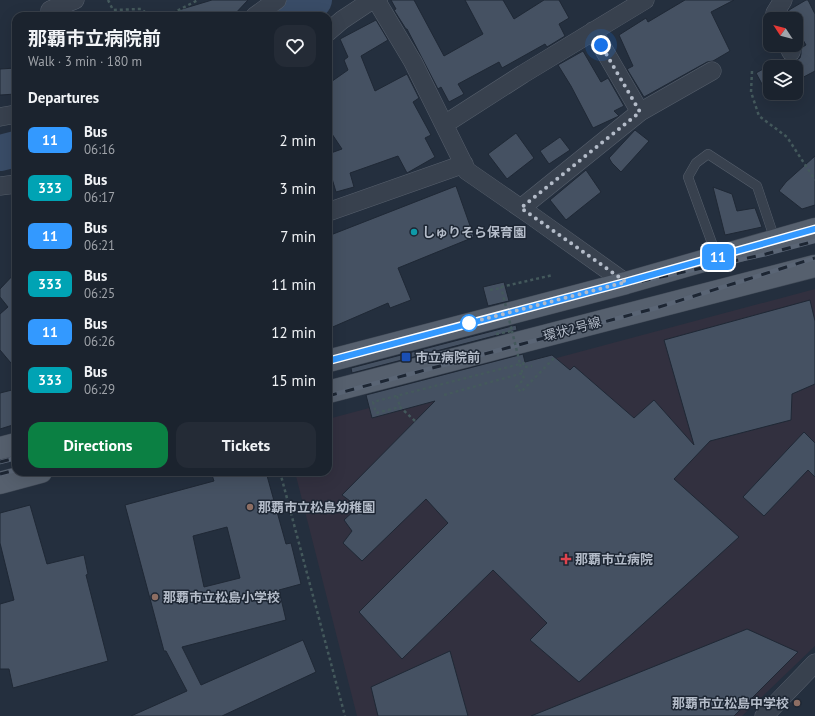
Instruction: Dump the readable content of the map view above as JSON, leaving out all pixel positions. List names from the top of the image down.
{
  "streets": {
    "main road": ["環状2号線"]
  },
  "places": {
    "other": [
      "しゅりそら保育園",
      "那覇市立松島幼稚園",
      "那覇市立松島小学校",
      "那覇市立松島中学校"
    ],
    "transit": ["市立病院前"],
    "health": ["那覇市立病院"]
  },
  "lines": ["bus line 11"],
  "north": "top left",
  "page": {
    "on_map": "11",
    "heading": [
      ["那覇市立病院前", "Walk · 3 min · 180 m"],
      "Departures"
    ],
    "list": [
      {
        "mark": "11",
        "name": "Bus",
        "note": "06:16",
        "value": "2 min"
      },
      {
        "mark": "333",
        "name": "Bus",
        "note": "06:17",
        "value": "3 min"
      },
      {
        "mark": "11",
        "name": "Bus",
        "note": "06:21",
        "value": "7 min"
      },
      {
        "mark": "333",
        "name": "Bus",
        "note": "06:25",
        "value": "11 min"
      },
      {
        "mark": "11",
        "name": "Bus",
        "note": "06:26",
        "value": "12 min"
      },
      {
        "mark": "333",
        "name": "Bus",
        "note": "06:29",
        "value": "15 min"
      }
    ],
    "buttons": ["Directions", "Tickets"]
  }
}
